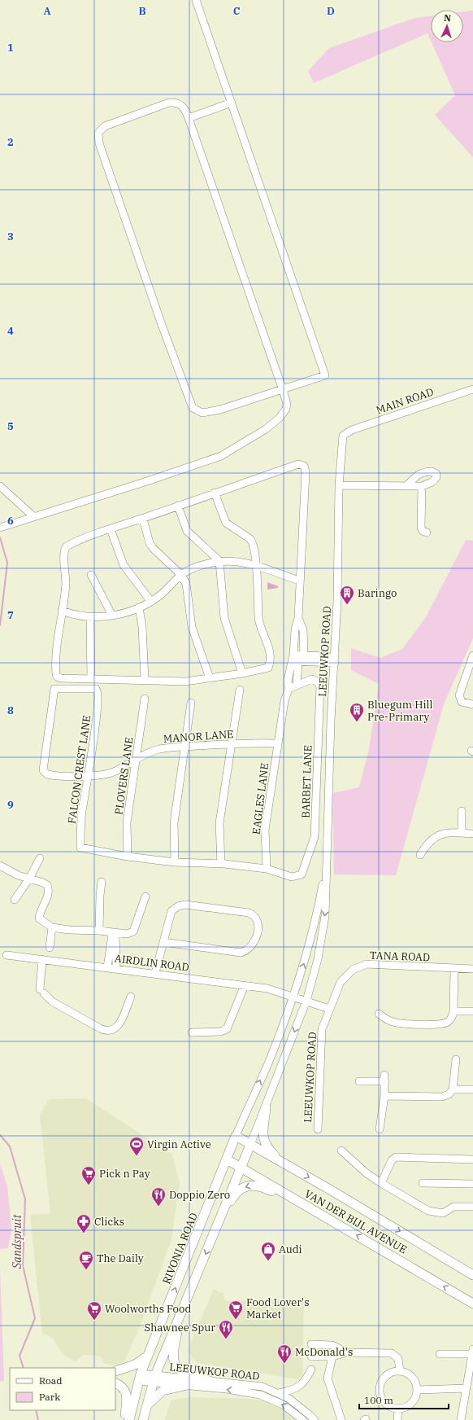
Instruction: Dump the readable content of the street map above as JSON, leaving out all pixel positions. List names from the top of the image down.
{
  "streets": {
    "main road": ["VAN DER BIJL AVENUE", "RIVONIA ROAD"],
    "street": [
      "MAIN ROAD",
      "LEEUWKOP ROAD",
      "MANOR LANE",
      "FALCON CREST LANE",
      "PLOVERS LANE",
      "BARBET LANE",
      "EAGLES LANE",
      "TANA ROAD",
      "AIRDLIN ROAD"
    ]
  },
  "crossings": [
    ["MAIN ROAD", "LEEUWKOP ROAD"],
    ["LEEUWKOP ROAD", "TANA ROAD"],
    ["LEEUWKOP ROAD", "AIRDLIN ROAD"],
    ["LEEUWKOP ROAD", "RIVONIA ROAD"],
    ["MANOR LANE", "FALCON CREST LANE"],
    ["MANOR LANE", "PLOVERS LANE"],
    ["MANOR LANE", "EAGLES LANE"],
    ["FALCON CREST LANE", "PLOVERS LANE"],
    ["BARBET LANE", "EAGLES LANE"],
    ["AIRDLIN ROAD", "RIVONIA ROAD"],
    ["VAN DER BIJL AVENUE", "RIVONIA ROAD"]
  ],
  "water": ["Sandspruit"],
  "places": {
    "building": ["Baringo", "Bluegum Hill Pre-Primary"],
    "sports": ["Virgin Active"],
    "supermarket": ["Pick n Pay", "Food Lover's Market", "Woolworths Food"],
    "restaurant": ["Doppio Zero", "Shawnee Spur", "McDonald's"],
    "pharmacy": ["Clicks"],
    "shop": ["Audi"],
    "cafe": ["The Daily"]
  },
  "legend": ["Road", "Park"],
  "scale_bar": "100 m",
  "north": "top",
  "grid": {
    "columns": [
      "A",
      "B",
      "C",
      "D"
    ],
    "rows": [
      "1",
      "2",
      "3",
      "4",
      "5",
      "6",
      "7",
      "8",
      "9"
    ]
  }
}
